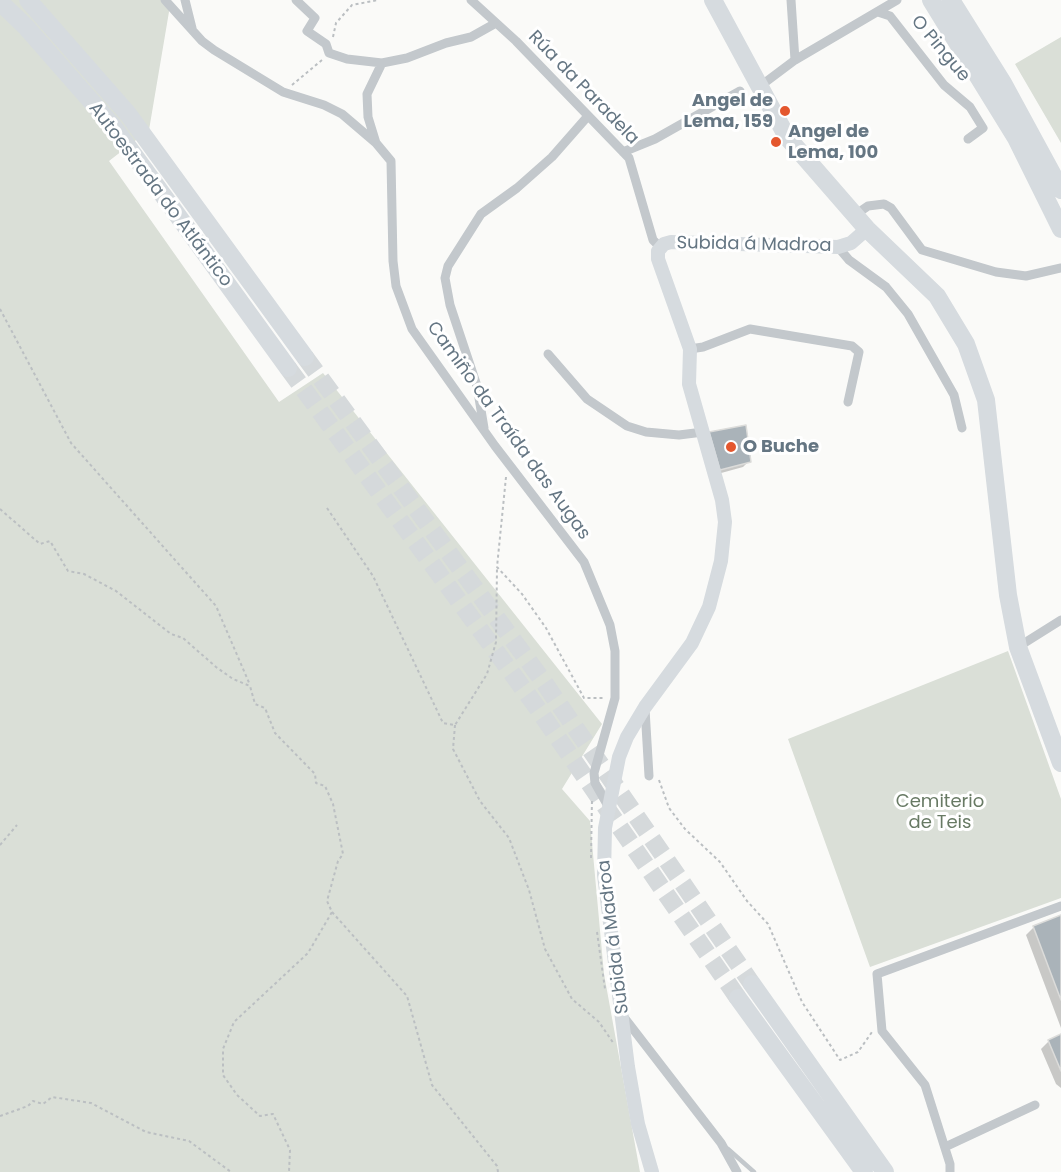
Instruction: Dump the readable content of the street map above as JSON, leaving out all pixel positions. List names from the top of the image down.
{
  "streets": {
    "highway": ["Autoestrada do Atlántico"],
    "street": [
      "O Pingue",
      "Rúa da Paradela",
      "Subida á Madroa",
      "Camiño da Traída das Augas"
    ]
  },
  "crossings": [
    ["Rúa da Paradela", "Subida á Madroa"],
    ["Subida á Madroa", "Camiño da Traída das Augas"]
  ],
  "parks": ["Cemiterio de Teis"],
  "places": ["Angel de Lema, 159", "Angel de Lema, 100", "O Buche"]
}
